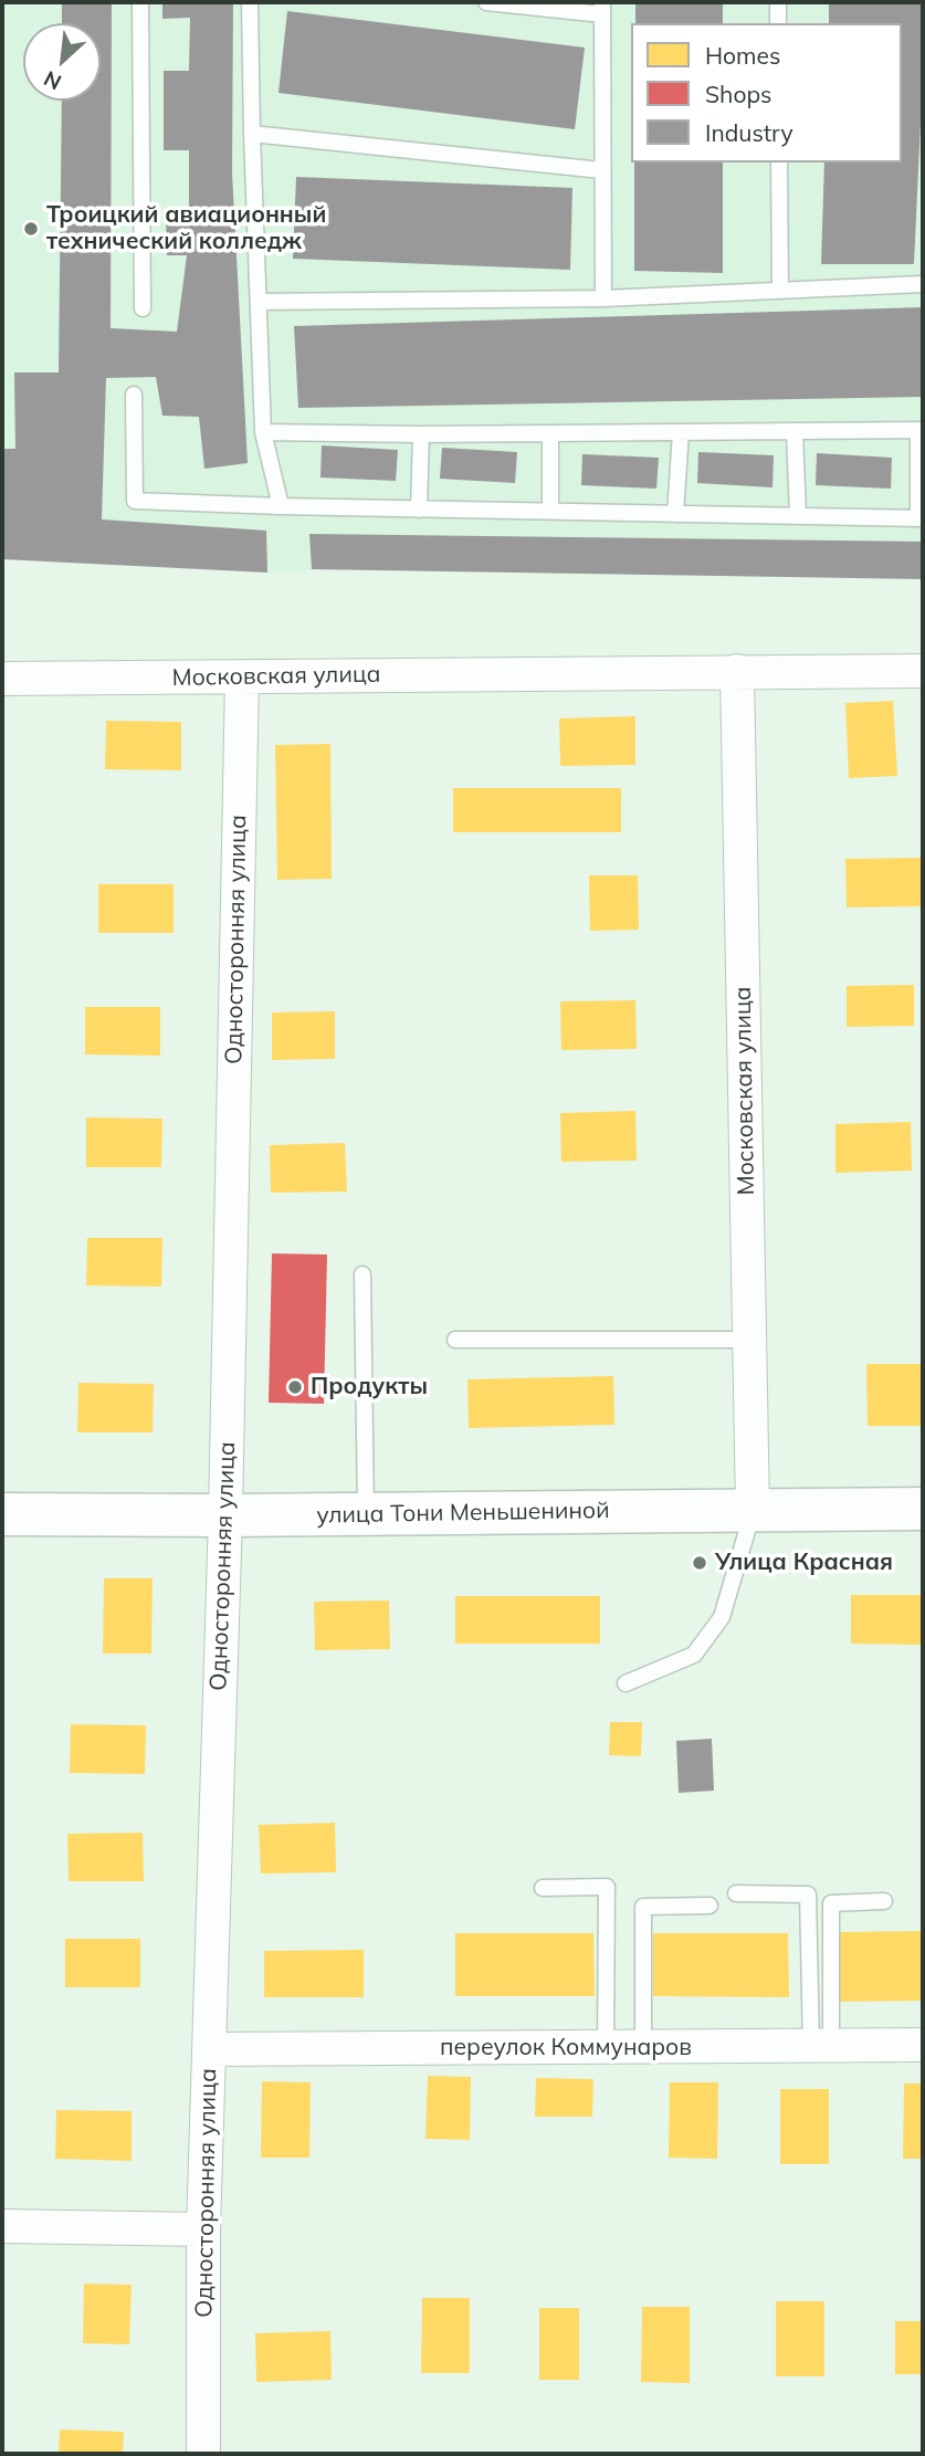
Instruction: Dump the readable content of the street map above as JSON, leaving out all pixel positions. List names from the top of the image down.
{
  "streets": {
    "street": [
      "Московская улица",
      "Односторонняя улица",
      "улица Тони Меньшениной",
      "переулок Коммунаров"
    ]
  },
  "crossings": [
    ["Московская улица", "Односторонняя улица"],
    ["Московская улица", "улица Тони Меньшениной"],
    ["Односторонняя улица", "улица Тони Меньшениной"],
    ["Односторонняя улица", "переулок Коммунаров"]
  ],
  "places": ["Троицкий авиационный технический колледж", "Продукты", "Улица Красная"],
  "legend": ["Homes", "Shops", "Industry"],
  "north": "bottom left"
}
